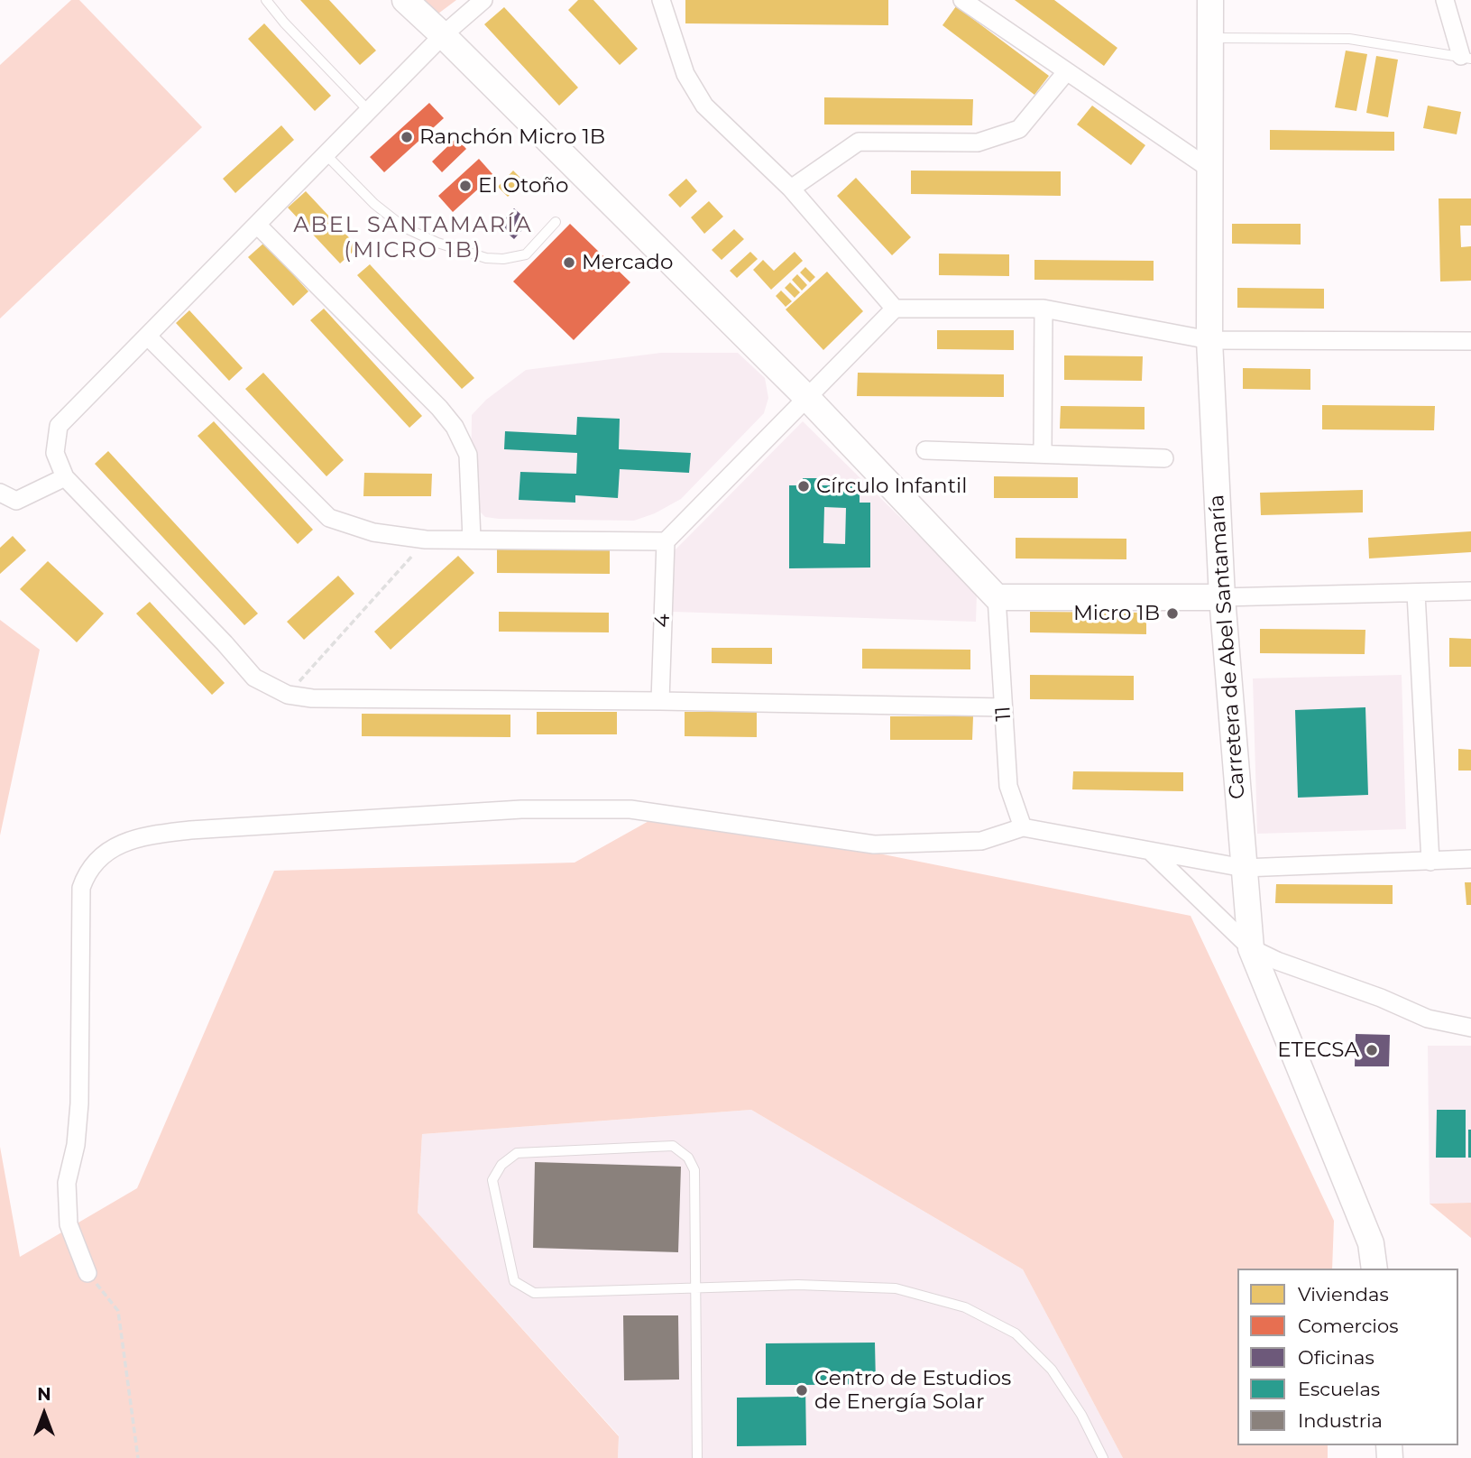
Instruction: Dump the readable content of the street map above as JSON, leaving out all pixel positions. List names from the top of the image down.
{
  "streets": {
    "main road": ["Carretera de Abel Santamaría"],
    "street": ["4", "11"]
  },
  "districts": ["ABEL SANTAMARÍA (MICRO 1B)"],
  "places": [
    "Ranchón Micro 1B",
    "El Otoño",
    "Mercado",
    "Círculo Infantil",
    "Micro 1B",
    "ETECSA",
    "Centro de Estudios de Energía Solar"
  ],
  "legend": [
    "Viviendas",
    "Comercios",
    "Oficinas",
    "Escuelas",
    "Industria"
  ],
  "north": "top"
}
